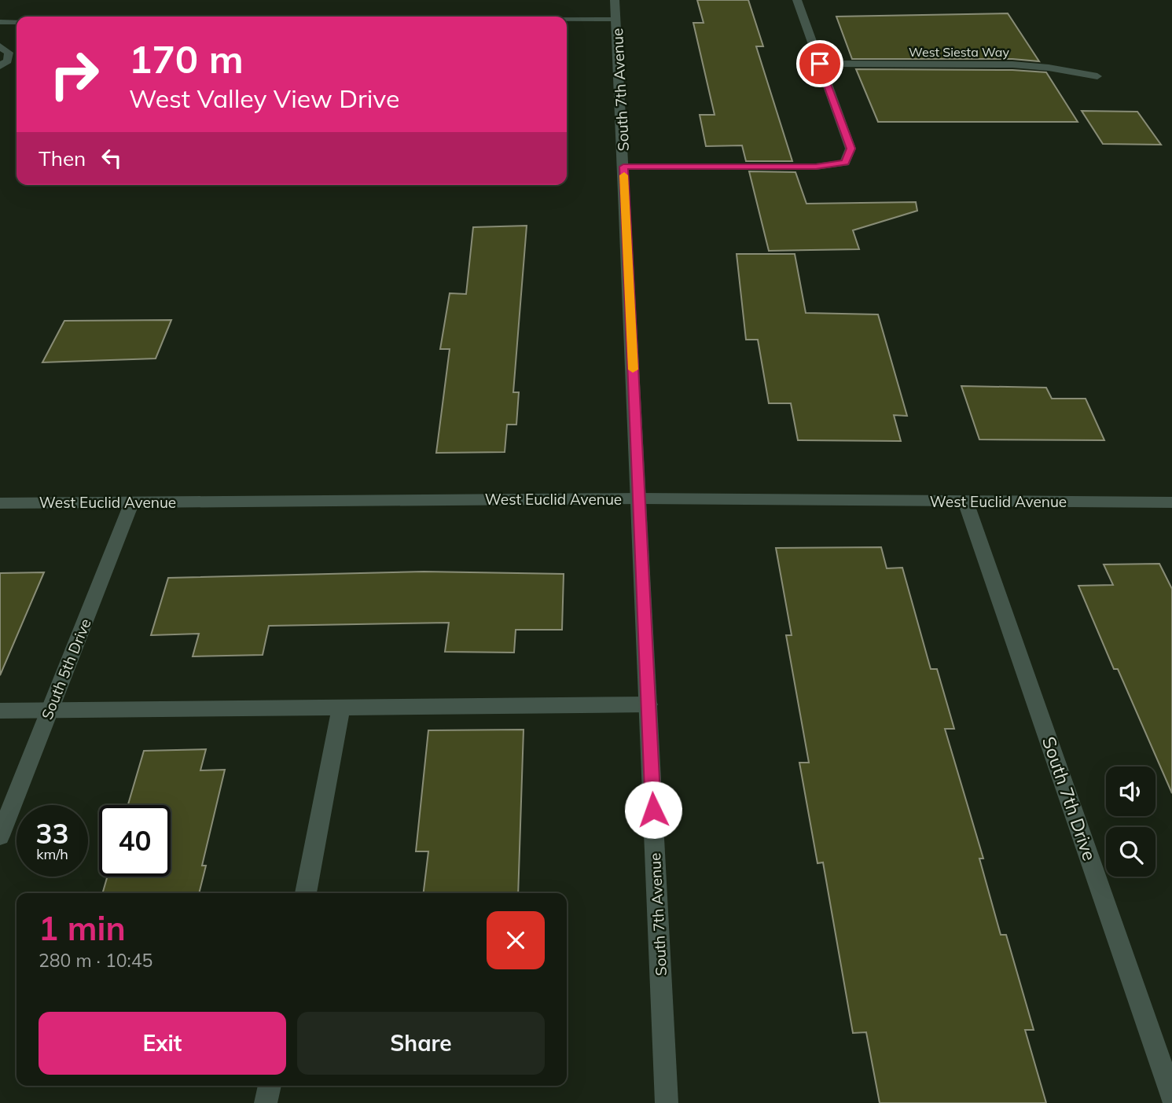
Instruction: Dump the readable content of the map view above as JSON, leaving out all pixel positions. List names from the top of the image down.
{
  "streets": {
    "street": [
      "West Siesta Way",
      "South 7th Avenue",
      "West Euclid Avenue",
      "South 5th Drive",
      "South 7th Drive"
    ]
  },
  "crossings": [
    ["South 7th Avenue", "West Euclid Avenue"],
    ["West Euclid Avenue", "South 5th Drive"],
    ["West Euclid Avenue", "South 7th Drive"]
  ],
  "page": {
    "turn": ["170 m", "West Valley View Drive"],
    "then": "Then",
    "speed": "33 km/h",
    "limit": "40",
    "heading": ["1 min", "280 m · 10:45"],
    "buttons": ["Exit", "Share"]
  }
}
